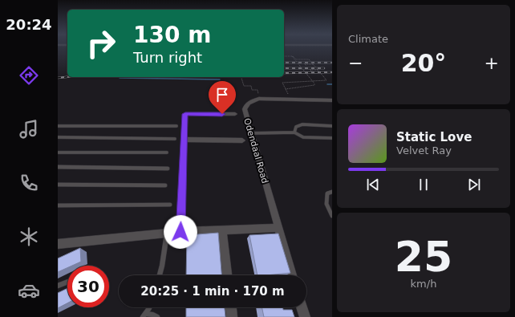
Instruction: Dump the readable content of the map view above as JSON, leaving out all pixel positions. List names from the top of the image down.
{
  "streets": {
    "street": ["Odendaal Road"]
  },
  "page": {
    "tabs": "20:24",
    "tile": [
      "Climate",
      ["25", "km/h"]
    ],
    "turn": ["130 m", "Turn right"],
    "heat": ["−", "20°", "+"],
    "song": ["Static Love", "Velvet Ray"],
    "limit": "30",
    "trip": "20:25 · 1 min · 170 m"
  }
}
